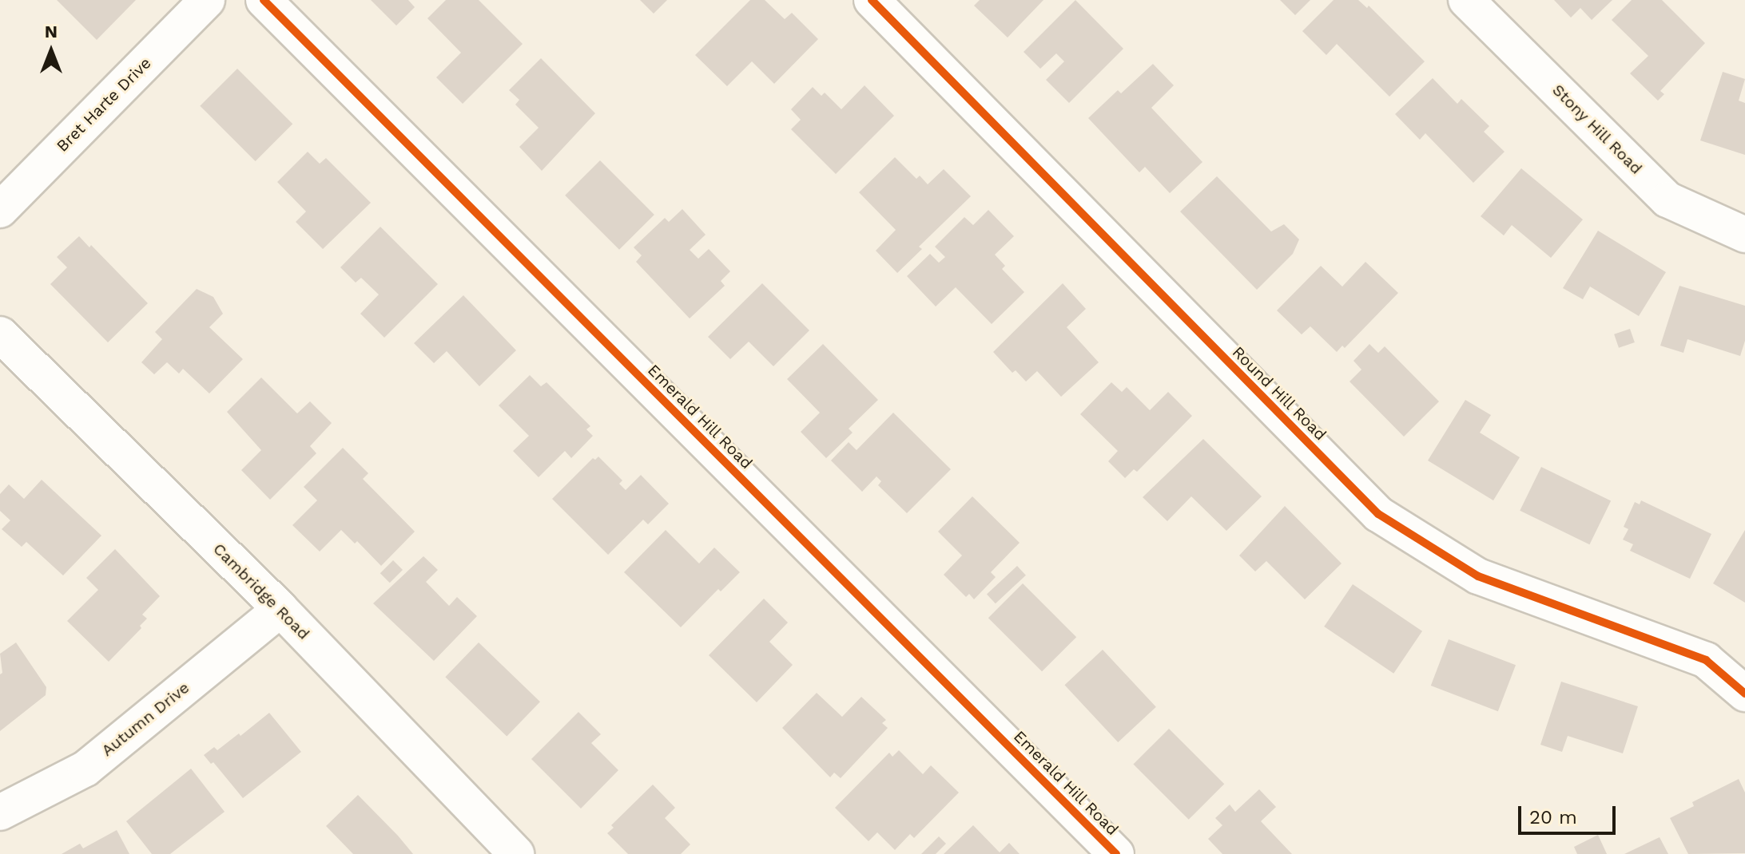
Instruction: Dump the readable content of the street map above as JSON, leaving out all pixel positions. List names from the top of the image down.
{
  "streets": {
    "street": [
      "Bret Harte Drive",
      "Stony Hill Road",
      "Round Hill Road",
      "Emerald Hill Road",
      "Cambridge Road",
      "Autumn Drive"
    ]
  },
  "crossings": [
    ["Cambridge Road", "Autumn Drive"]
  ],
  "scale_bar": "20 m",
  "north": "top"
}
